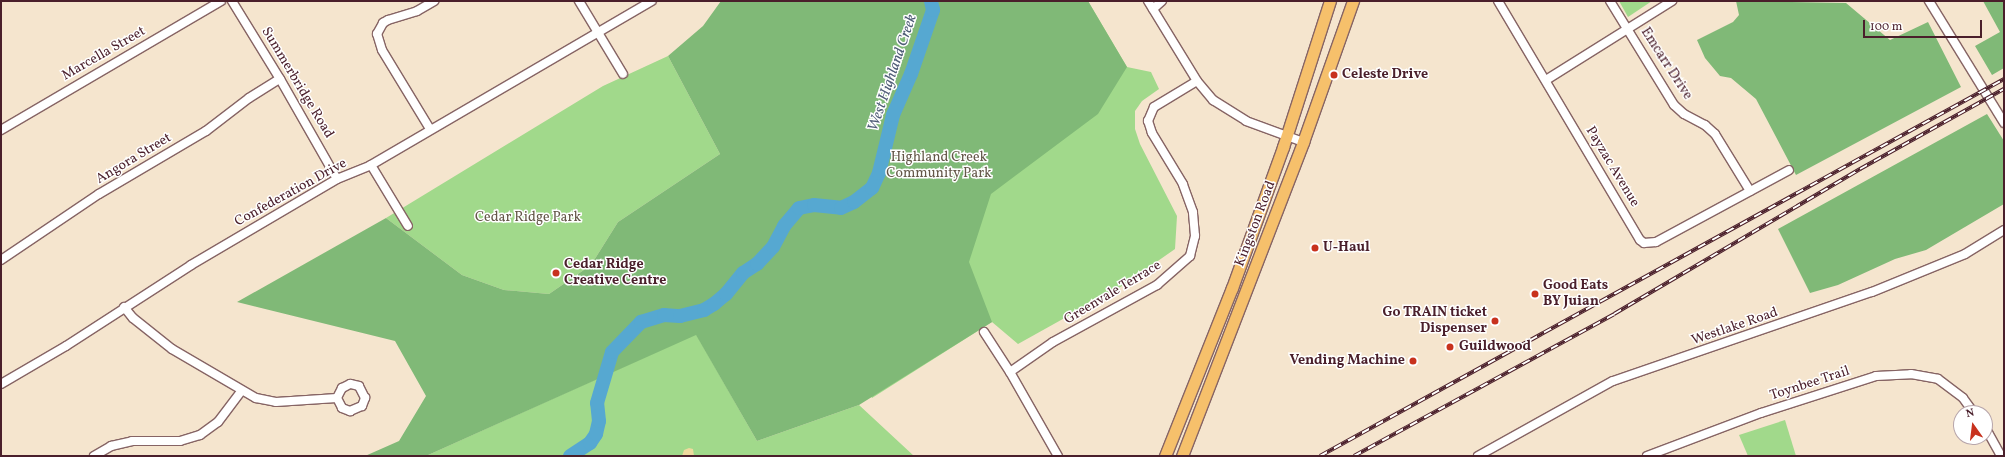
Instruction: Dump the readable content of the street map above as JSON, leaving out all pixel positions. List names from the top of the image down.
{
  "streets": {
    "main road": ["Kingston Road"],
    "street": [
      "Marcella Street",
      "Emcarr Drive",
      "Summerbridge Road",
      "Angora Street",
      "Payzac Avenue",
      "Confederation Drive",
      "Greenvale Terrace",
      "Westlake Road",
      "Toynbee Trail"
    ]
  },
  "crossings": [
    ["Emcarr Drive", "Payzac Avenue"],
    ["Summerbridge Road", "Angora Street"],
    ["Summerbridge Road", "Confederation Drive"]
  ],
  "water": ["West Highland Creek"],
  "parks": ["Highland Creek Community Park", "Cedar Ridge Park"],
  "places": [
    "Celeste Drive",
    "U-Haul",
    "Cedar Ridge Creative Centre",
    "Good Eats BY Juian",
    "Go TRAIN ticket Dispenser",
    "Guildwood",
    "Vending Machine"
  ],
  "scale_bar": "100 m",
  "north": "top"
}
